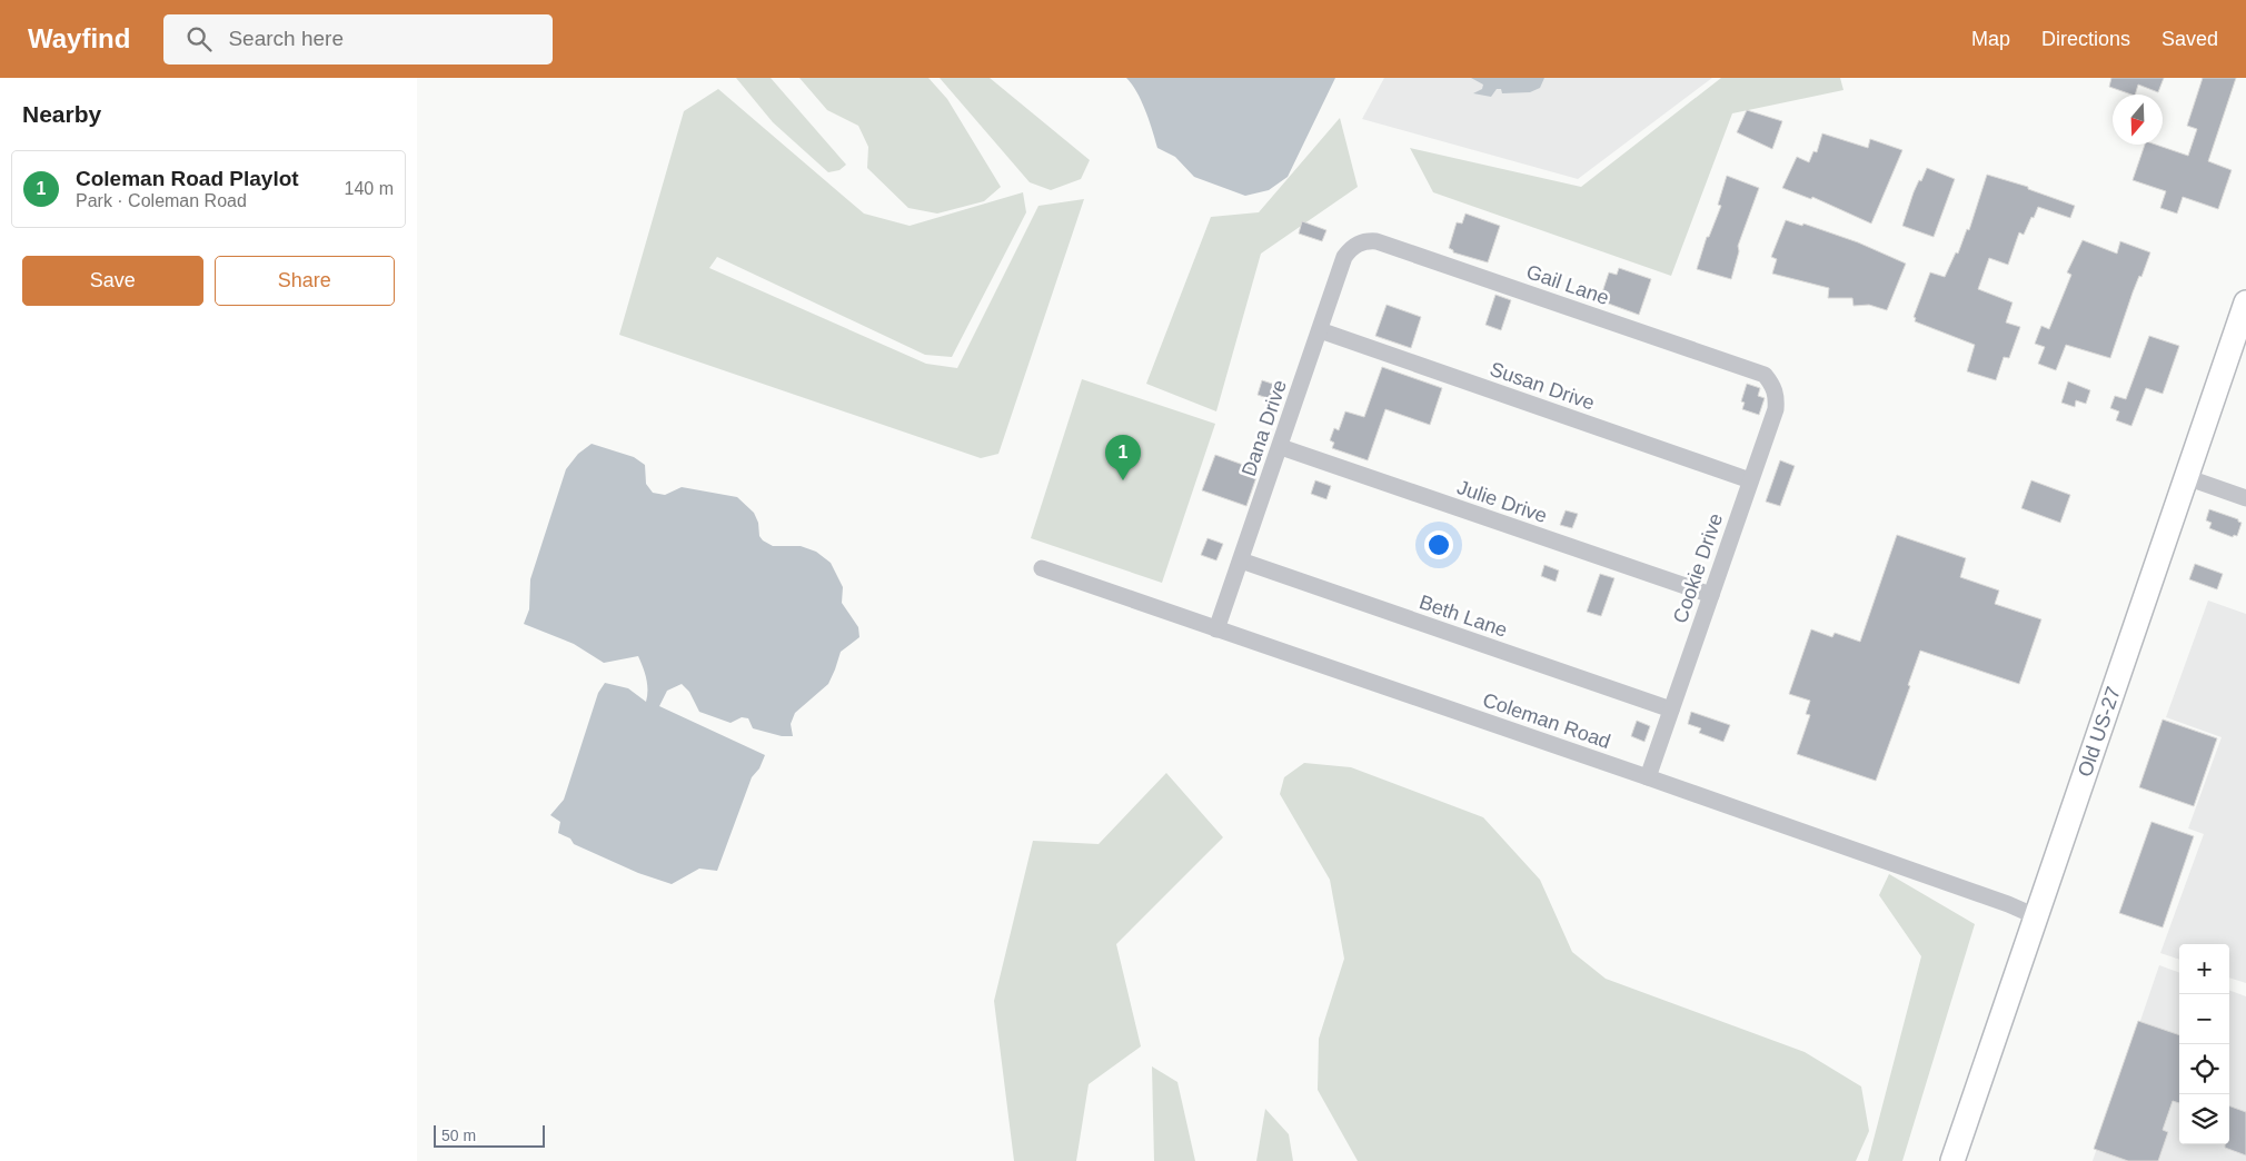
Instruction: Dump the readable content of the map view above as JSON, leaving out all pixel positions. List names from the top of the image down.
{
  "streets": {
    "main road": ["Old US-27"],
    "street": [
      "Gail Lane",
      "Susan Drive",
      "Dana Drive",
      "Julie Drive",
      "Cookie Drive",
      "Beth Lane",
      "Coleman Road"
    ]
  },
  "crossings": [
    ["Gail Lane", "Dana Drive"],
    ["Gail Lane", "Cookie Drive"],
    ["Susan Drive", "Dana Drive"],
    ["Susan Drive", "Cookie Drive"],
    ["Dana Drive", "Julie Drive"],
    ["Dana Drive", "Beth Lane"],
    ["Dana Drive", "Coleman Road"],
    ["Julie Drive", "Cookie Drive"],
    ["Cookie Drive", "Beth Lane"],
    ["Cookie Drive", "Coleman Road"],
    ["Coleman Road", "Old US-27"]
  ],
  "scale_bar": "50 m",
  "north": "bottom",
  "page": {
    "header": "Wayfind",
    "search": "Search here",
    "nav": ["Map", "Directions", "Saved"],
    "heading": "Nearby",
    "list": [
      {
        "mark": "1",
        "name": "Coleman Road Playlot",
        "note": "Park · Coleman Road",
        "value": "140 m"
      }
    ],
    "buttons": ["Save", "Share"],
    "pins": "1",
    "map_buttons": ["+", "−"],
    "scale": "50 m"
  }
}
